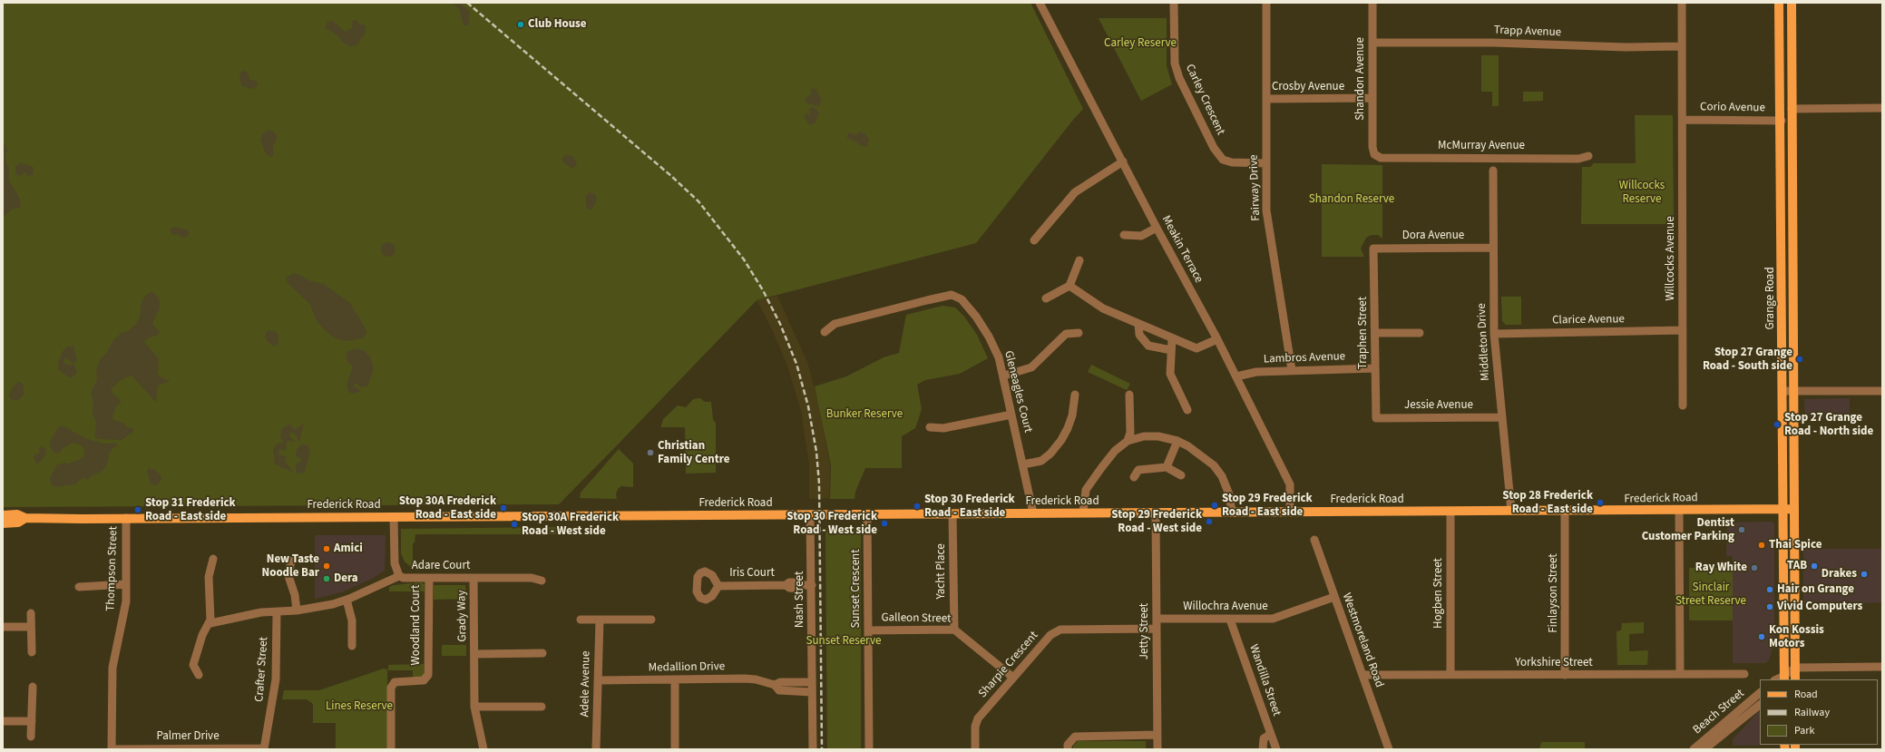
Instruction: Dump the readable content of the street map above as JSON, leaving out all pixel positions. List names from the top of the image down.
{
  "streets": {
    "main road": ["Grange Road", "Frederick Road"],
    "street": [
      "Trapp Avenue",
      "Shandon Avenue",
      "Crosby Avenue",
      "Carley Crescent",
      "Corio Avenue",
      "McMurray Avenue",
      "Fairway Drive",
      "Dora Avenue",
      "Meakin Terrace",
      "Willcocks Avenue",
      "Clarice Avenue",
      "Traphen Street",
      "Middleton Drive",
      "Lambros Avenue",
      "Gleneagles Court",
      "Jessie Avenue",
      "Adare Court",
      "Thompson Street",
      "Yacht Place",
      "Iris Court",
      "Sunset Crescent",
      "Hogben Street",
      "Finlayson Street",
      "Nash Street",
      "Willochra Avenue",
      "Grady Way",
      "Galleon Street",
      "Woodland Court",
      "Jetty Street",
      "Westmoreland Road",
      "Yorkshire Street",
      "Sharpie Crescent",
      "Medallion Drive",
      "Crafter Street",
      "Wandilla Street",
      "Adele Avenue",
      "Beach Street",
      "Palmer Drive"
    ]
  },
  "crossings": [
    ["Trapp Avenue", "Shandon Avenue"],
    ["Trapp Avenue", "Willcocks Avenue"],
    ["Shandon Avenue", "Crosby Avenue"],
    ["Shandon Avenue", "McMurray Avenue"],
    ["Crosby Avenue", "Fairway Drive"],
    ["Carley Crescent", "Fairway Drive"],
    ["Corio Avenue", "Willcocks Avenue"],
    ["Corio Avenue", "Grange Road"],
    ["Fairway Drive", "Lambros Avenue"],
    ["Dora Avenue", "Traphen Street"],
    ["Dora Avenue", "Middleton Drive"],
    ["Meakin Terrace", "Lambros Avenue"],
    ["Meakin Terrace", "Frederick Road"],
    ["Willcocks Avenue", "Clarice Avenue"],
    ["Grange Road", "Frederick Road"],
    ["Clarice Avenue", "Middleton Drive"],
    ["Traphen Street", "Lambros Avenue"],
    ["Traphen Street", "Jessie Avenue"],
    ["Middleton Drive", "Jessie Avenue"],
    ["Middleton Drive", "Frederick Road"],
    ["Gleneagles Court", "Frederick Road"],
    ["Frederick Road", "Adare Court"],
    ["Frederick Road", "Thompson Street"],
    ["Frederick Road", "Yacht Place"],
    ["Frederick Road", "Sunset Crescent"],
    ["Frederick Road", "Hogben Street"],
    ["Frederick Road", "Finlayson Street"],
    ["Frederick Road", "Nash Street"],
    ["Frederick Road", "Jetty Street"],
    ["Adare Court", "Grady Way"],
    ["Adare Court", "Woodland Court"],
    ["Thompson Street", "Palmer Drive"],
    ["Yacht Place", "Galleon Street"],
    ["Iris Court", "Nash Street"],
    ["Sunset Crescent", "Galleon Street"],
    ["Hogben Street", "Yorkshire Street"],
    ["Finlayson Street", "Yorkshire Street"],
    ["Nash Street", "Medallion Drive"],
    ["Willochra Avenue", "Jetty Street"],
    ["Willochra Avenue", "Westmoreland Road"],
    ["Willochra Avenue", "Wandilla Street"],
    ["Galleon Street", "Sharpie Crescent"],
    ["Jetty Street", "Sharpie Crescent"],
    ["Westmoreland Road", "Yorkshire Street"],
    ["Medallion Drive", "Adele Avenue"],
    ["Crafter Street", "Palmer Drive"]
  ],
  "parks": [
    "Carley Reserve",
    "Willcocks Reserve",
    "Shandon Reserve",
    "Bunker Reserve",
    "Sinclair Street Reserve",
    "Sunset Reserve",
    "Lines Reserve"
  ],
  "places": [
    "Club House",
    "Stop 27 Grange Road - South side",
    "Stop 27 Grange Road - North side",
    "Christian Family Centre",
    "Stop 28 Frederick Road - East side",
    "Stop 29 Frederick Road - East side",
    "Stop 30 Frederick Road - East side",
    "Stop 30A Frederick Road - East side",
    "Stop 31 Frederick Road - East side",
    "Stop 29 Frederick Road - West side",
    "Stop 30 Frederick Road - West side",
    "Stop 30A Frederick Road - West side",
    "Dentist Customer Parking",
    "Thai Spice",
    "Amici",
    "New Taste Noodle Bar",
    "TAB",
    "Ray White",
    "Drakes",
    "Dera",
    "Hair on Grange",
    "Vivid Computers",
    "Kon Kossis Motors"
  ],
  "legend": ["Road", "Railway", "Park"]
}
